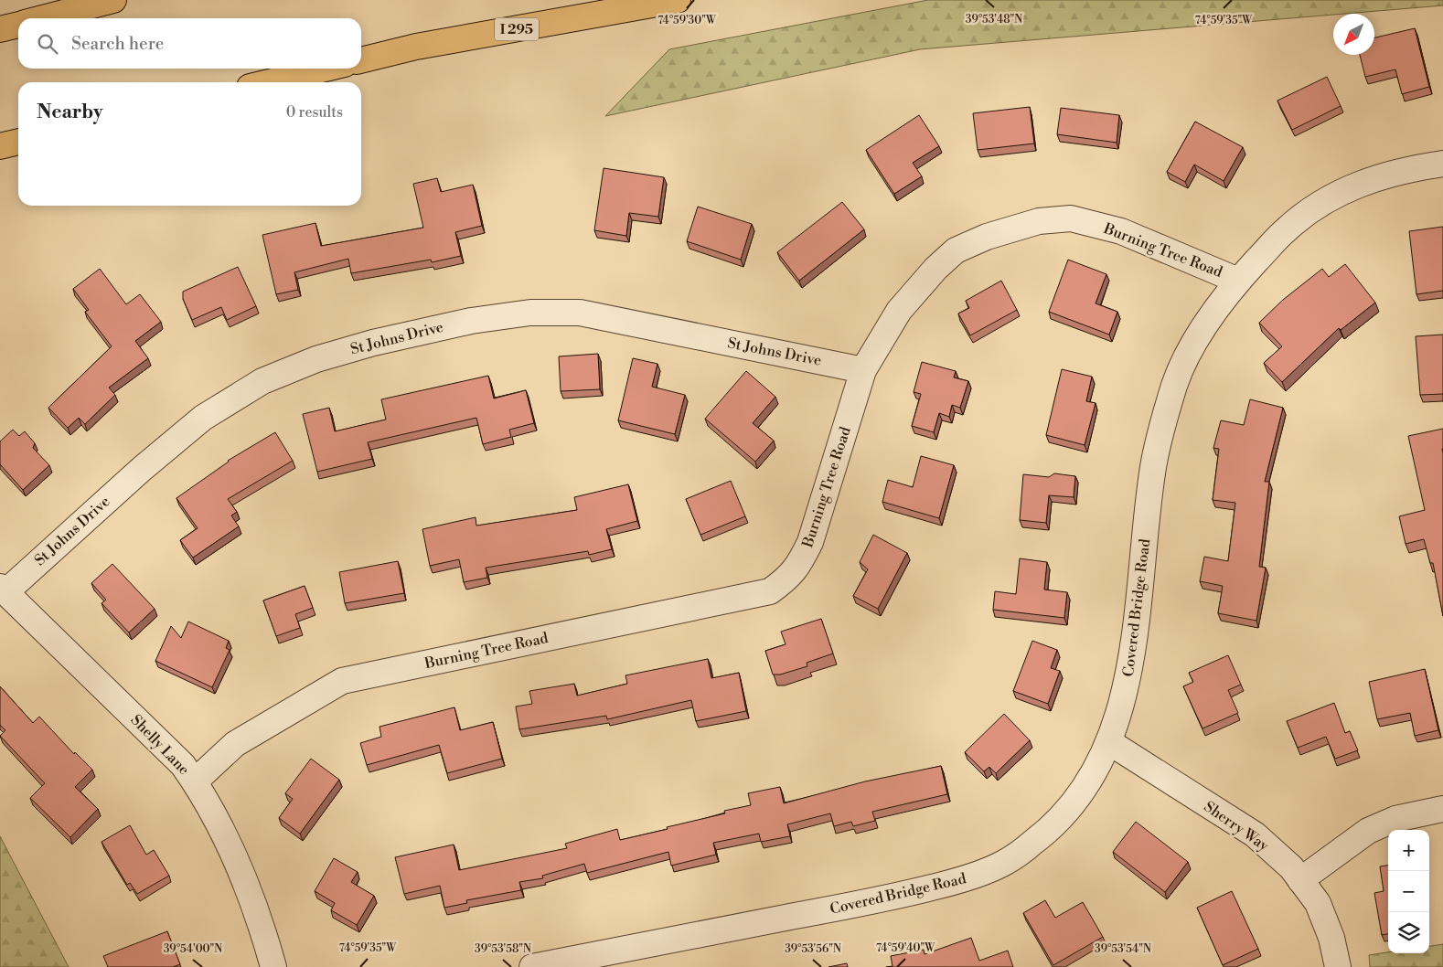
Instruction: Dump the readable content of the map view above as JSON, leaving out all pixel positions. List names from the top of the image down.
{
  "streets": {
    "highway": ["I 295"],
    "street": [
      "Burning Tree Road",
      "St Johns Drive",
      "Covered Bridge Road",
      "Shelly Lane",
      "Sherry Way"
    ]
  },
  "crossings": [
    ["Burning Tree Road", "St Johns Drive"],
    ["Burning Tree Road", "Covered Bridge Road"],
    ["Burning Tree Road", "Shelly Lane"],
    ["St Johns Drive", "Shelly Lane"],
    ["Covered Bridge Road", "Sherry Way"]
  ],
  "north": "bottom left",
  "page": {
    "search": "Search here",
    "heading": ["Nearby", "0 results"],
    "map_buttons": ["+", "−"]
  },
  "coordinates": [
    "39°53'48\"N",
    "74°59'30\"W",
    "74°59'35\"W",
    "74°59'40\"W",
    "39°54'00\"N",
    "39°53'58\"N",
    "39°53'56\"N",
    "39°53'54\"N"
  ]
}
